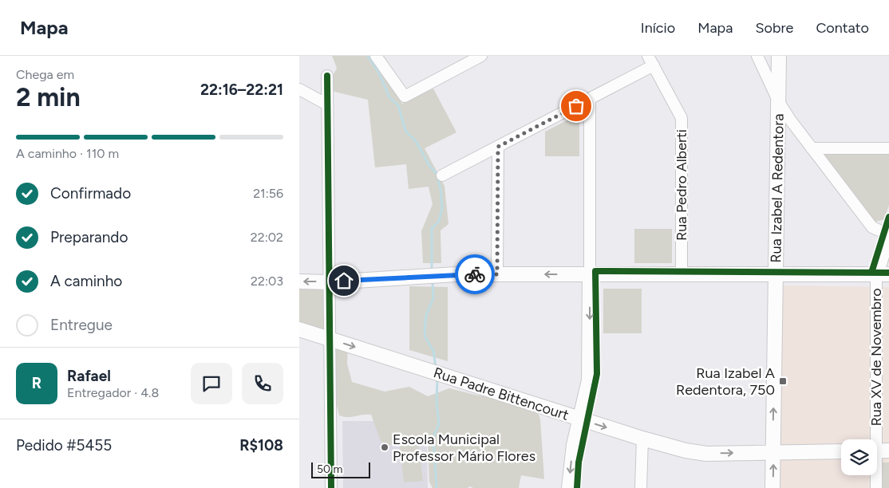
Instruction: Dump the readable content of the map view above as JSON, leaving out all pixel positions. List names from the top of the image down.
{
  "streets": {
    "main road": ["Rua Izabel A Redentora", "Rua Padre Bittencourt"],
    "street": ["Rua Pedro Alberti", "Rua XV de Novembro"]
  },
  "crossings": [
    ["Rua Izabel A Redentora", "Rua Padre Bittencourt"]
  ],
  "one_way": ["Rua Izabel A Redentora"],
  "places": {
    "transit": ["Rua Izabel A Redentora, 750"],
    "other": ["Escola Municipal Professor Mário Flores"]
  },
  "scale_bar": "50 m",
  "page": {
    "header": "Mapa",
    "nav": [
      "Início",
      "Mapa",
      "Sobre",
      "Contato"
    ],
    "heading": ["2 min", "Chega em", "22:16–22:21"],
    "panel": [
      "Rafael",
      "Entregador · 4.8",
      "Pedido #5455",
      "R$108"
    ],
    "bar": "A caminho · 110 m",
    "list": [
      ["Confirmado", "21:56"],
      ["Preparando", "22:02"],
      ["A caminho", "22:03"],
      "Entregue"
    ],
    "round": "R",
    "scale": "50 m"
  }
}
